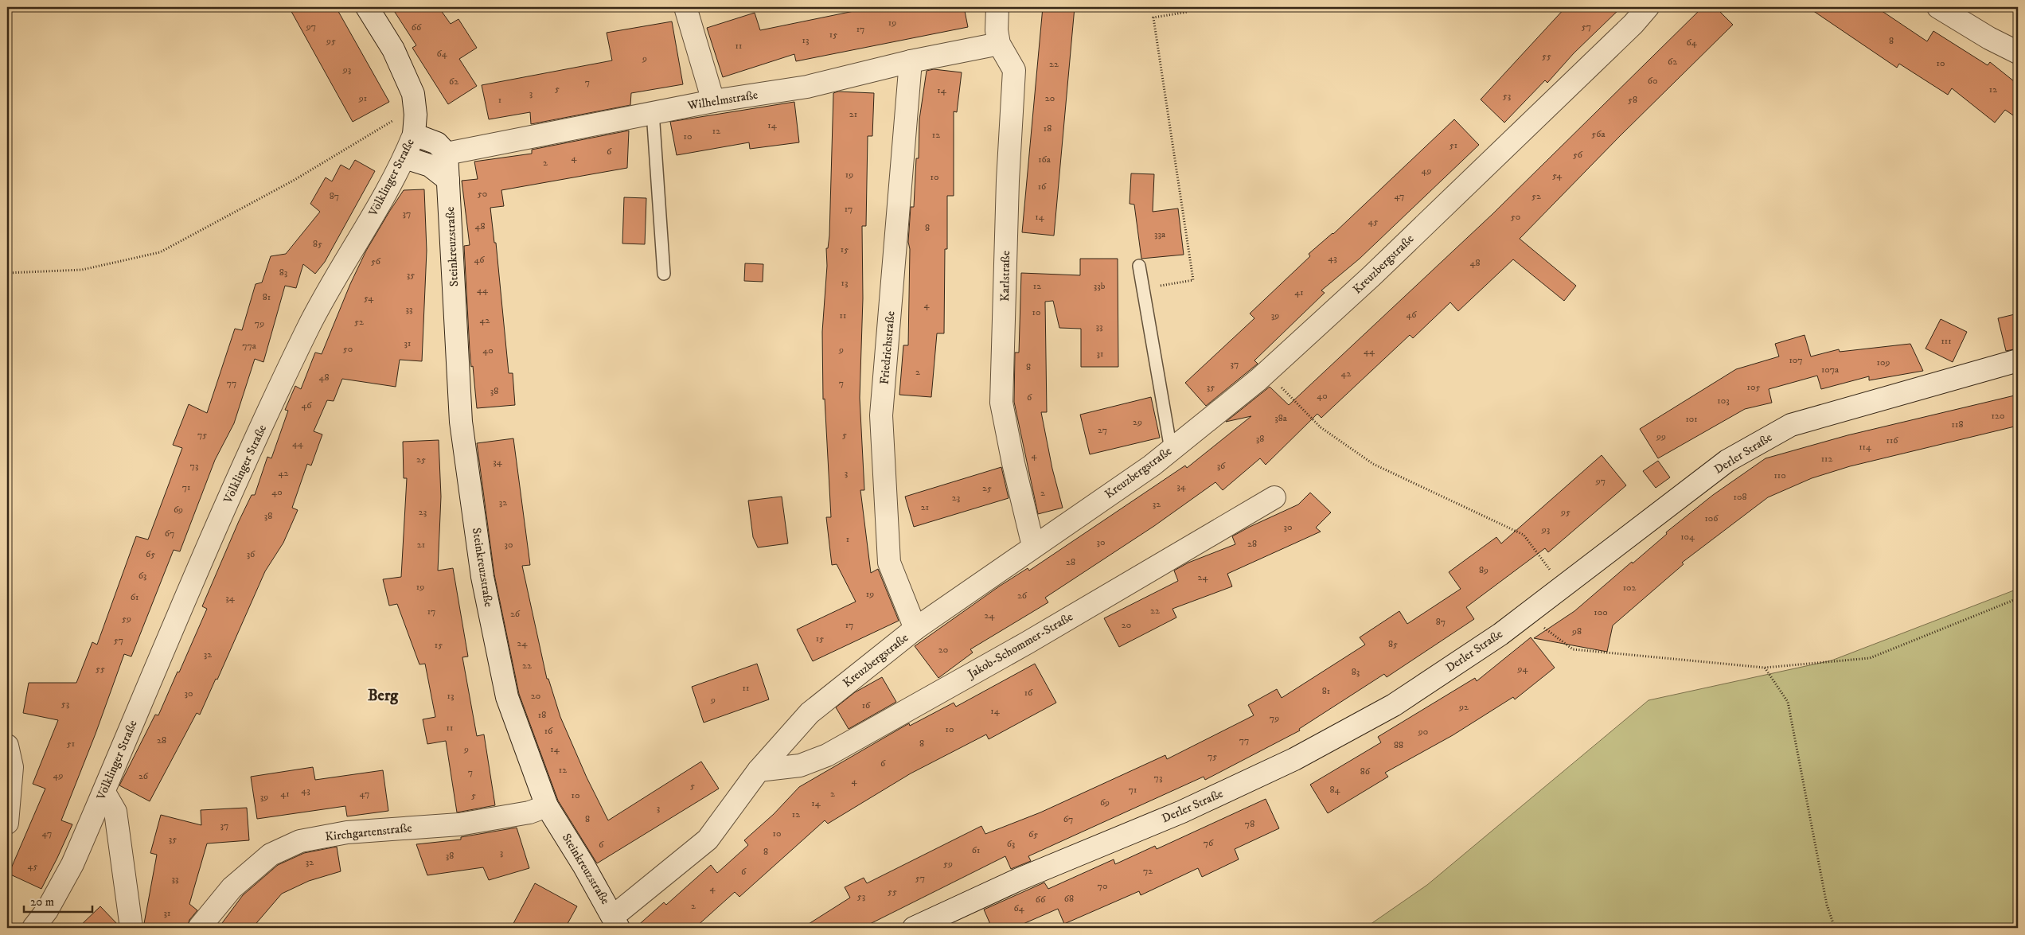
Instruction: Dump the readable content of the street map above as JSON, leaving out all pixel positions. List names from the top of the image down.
{
  "streets": {
    "street": [
      "Wilhelmstraße",
      "Völklinger Straße",
      "Steinkreuzstraße",
      "Kreuzbergstraße",
      "Karlstraße",
      "Friedrichstraße",
      "Derler Straße",
      "Jakob-Schommer-Straße",
      "Kirchgartenstraße"
    ]
  },
  "crossings": [
    ["Wilhelmstraße", "Steinkreuzstraße"],
    ["Wilhelmstraße", "Karlstraße"],
    ["Wilhelmstraße", "Friedrichstraße"],
    ["Steinkreuzstraße", "Kreuzbergstraße"],
    ["Steinkreuzstraße", "Kirchgartenstraße"],
    ["Kreuzbergstraße", "Karlstraße"],
    ["Kreuzbergstraße", "Friedrichstraße"],
    ["Kreuzbergstraße", "Jakob-Schommer-Straße"]
  ],
  "districts": ["Berg"],
  "house_numbers": [
    "19",
    "97",
    "57",
    "66",
    "17",
    "15",
    "13",
    "95",
    "8",
    "64",
    "11",
    "64",
    "55",
    "9",
    "62",
    "10",
    "22",
    "93",
    "60",
    "62",
    "7",
    "5",
    "12",
    "14",
    "3",
    "53",
    "91",
    "20",
    "1",
    "58",
    "21",
    "14",
    "18",
    "12",
    "56a",
    "12",
    "10",
    "51",
    "6",
    "56",
    "4",
    "16a",
    "2",
    "49",
    "19",
    "54",
    "10",
    "16",
    "50",
    "87",
    "47",
    "52",
    "17",
    "37",
    "14",
    "50",
    "45",
    "48",
    "8",
    "33a",
    "85",
    "15",
    "43",
    "46",
    "56",
    "48",
    "83",
    "35",
    "13",
    "12",
    "33b",
    "44",
    "41",
    "81",
    "54",
    "4",
    "33",
    "10",
    "46",
    "11",
    "39",
    "42",
    "52",
    "79",
    "33",
    "111",
    "31",
    "77a",
    "50",
    "9",
    "40",
    "44",
    "31",
    "107",
    "109",
    "37",
    "8",
    "107a",
    "2",
    "42",
    "48",
    "77",
    "7",
    "35",
    "105",
    "38",
    "40",
    "6",
    "103",
    "46",
    "120",
    "38a",
    "101",
    "29",
    "118",
    "27",
    "75",
    "5",
    "99",
    "38",
    "116",
    "44",
    "114",
    "4",
    "112",
    "25",
    "34",
    "73",
    "36",
    "42",
    "3",
    "110",
    "97",
    "34",
    "71",
    "25",
    "40",
    "2",
    "108",
    "23",
    "32",
    "32",
    "21",
    "69",
    "23",
    "95",
    "38",
    "106",
    "30",
    "93",
    "67",
    "104",
    "1",
    "30",
    "28",
    "21",
    "30",
    "65",
    "36",
    "28",
    "89",
    "63",
    "24",
    "19",
    "102",
    "19",
    "26",
    "61",
    "34",
    "22",
    "17",
    "100",
    "26",
    "24",
    "59",
    "87",
    "17",
    "20",
    "98",
    "15",
    "57",
    "24",
    "85",
    "15",
    "20",
    "32",
    "22",
    "55",
    "94",
    "83",
    "11",
    "81",
    "16",
    "30",
    "13",
    "20",
    "9",
    "53",
    "16",
    "92",
    "14",
    "18",
    "79",
    "11",
    "10",
    "16",
    "90",
    "28",
    "77",
    "51",
    "8",
    "88",
    "9",
    "14",
    "75",
    "6",
    "12",
    "86",
    "7",
    "49",
    "26",
    "73",
    "4",
    "5",
    "71",
    "84",
    "43",
    "41",
    "47",
    "2",
    "5",
    "10",
    "39",
    "69",
    "14",
    "3",
    "12",
    "8",
    "67",
    "78",
    "37",
    "47",
    "10",
    "65",
    "35",
    "76",
    "63",
    "6",
    "61",
    "8",
    "3",
    "38",
    "32",
    "59",
    "45",
    "72",
    "6",
    "57",
    "33",
    "70",
    "4",
    "55",
    "53",
    "68",
    "66",
    "2",
    "64",
    "31"
  ],
  "scale_bar": "20 m"
}
